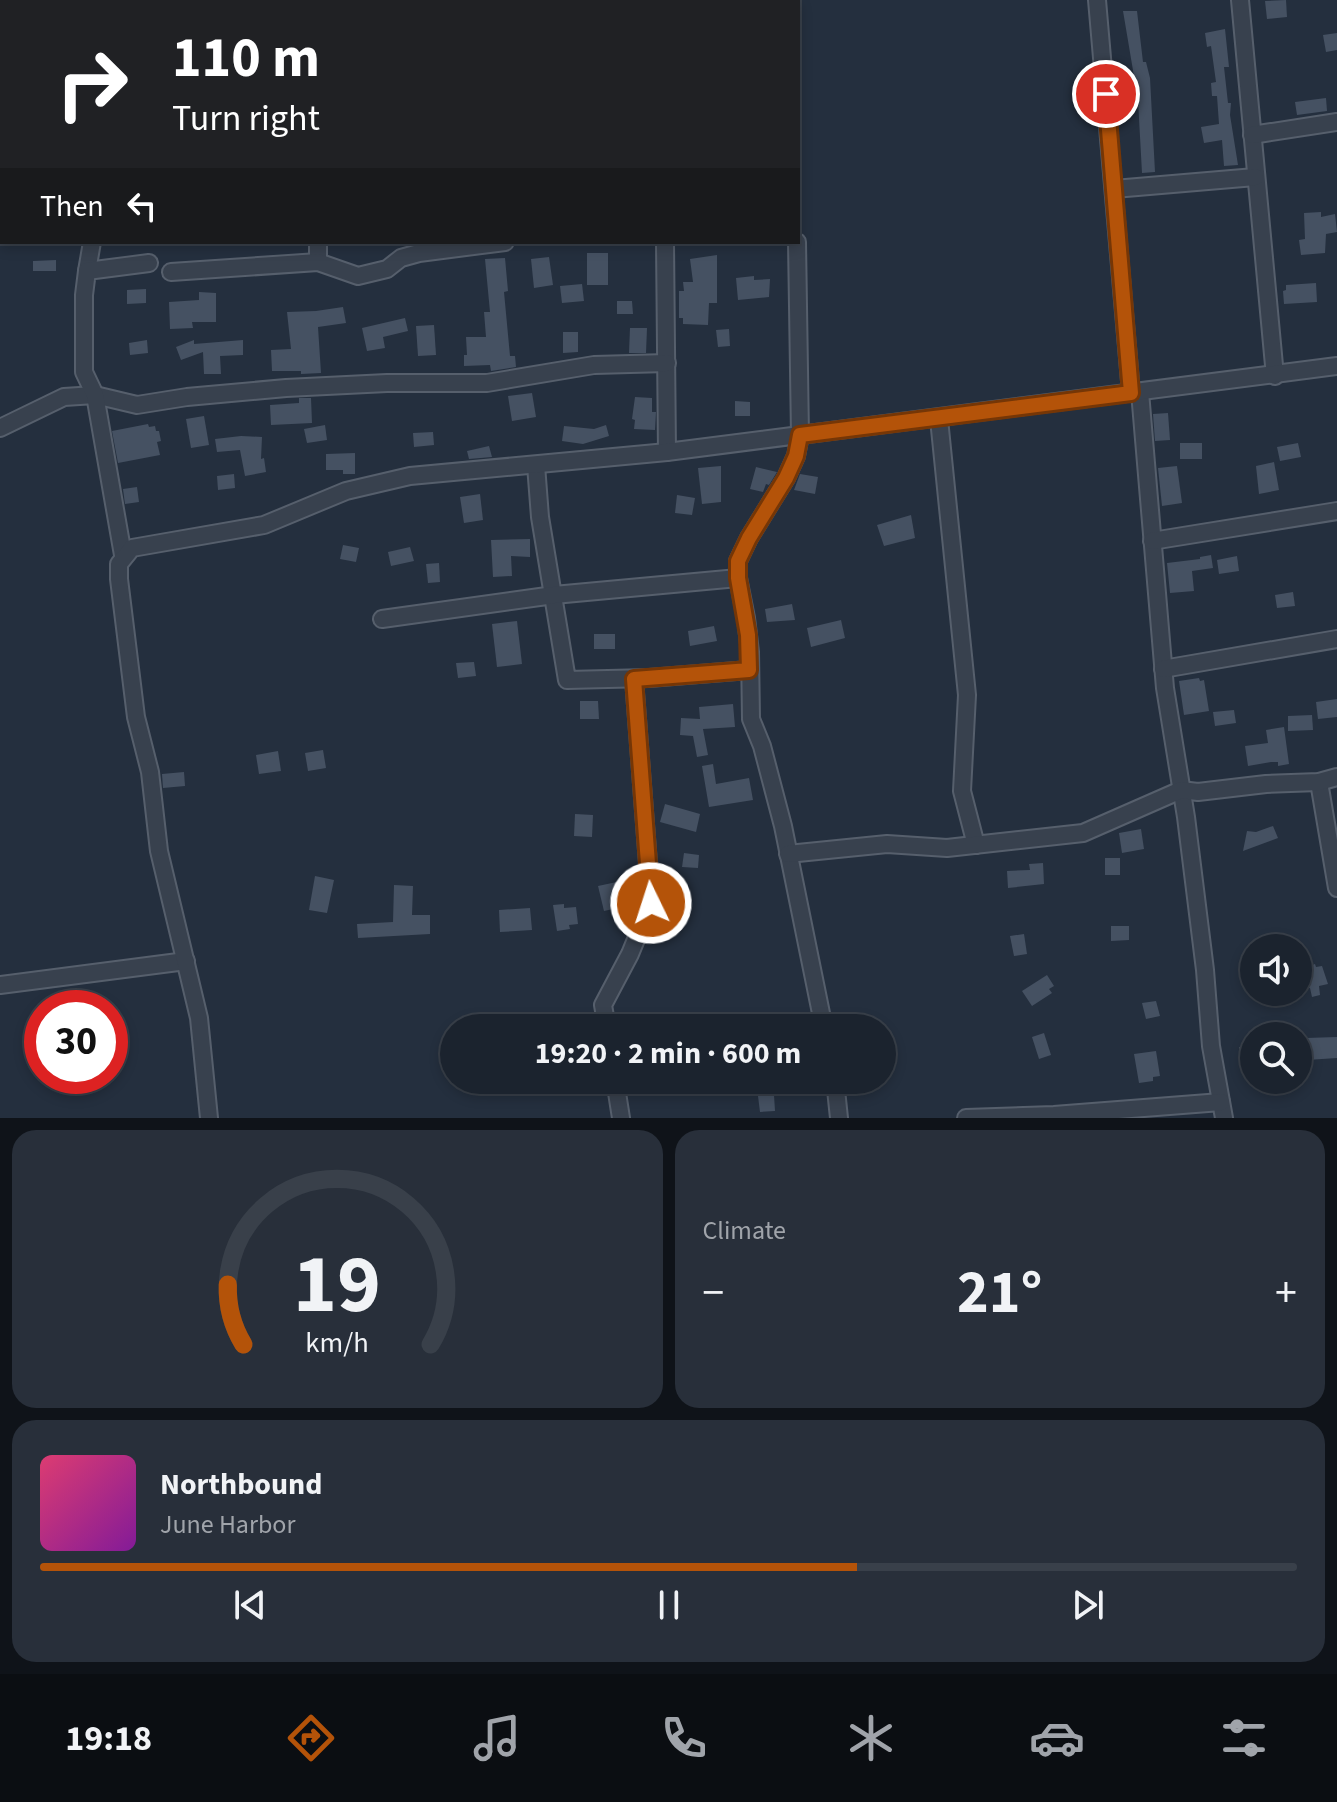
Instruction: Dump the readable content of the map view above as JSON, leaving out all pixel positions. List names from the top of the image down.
{
  "page": {
    "turn": ["110 m", "Turn right"],
    "then": "Then",
    "limit": "30",
    "trip": "19:20 · 2 min · 600 m",
    "tile": "Climate",
    "heat": ["−", "21°", "+"],
    "song": ["Northbound", "June Harbor"],
    "tabs": "19:18",
    "gauge": ["19", "km/h"]
  }
}
